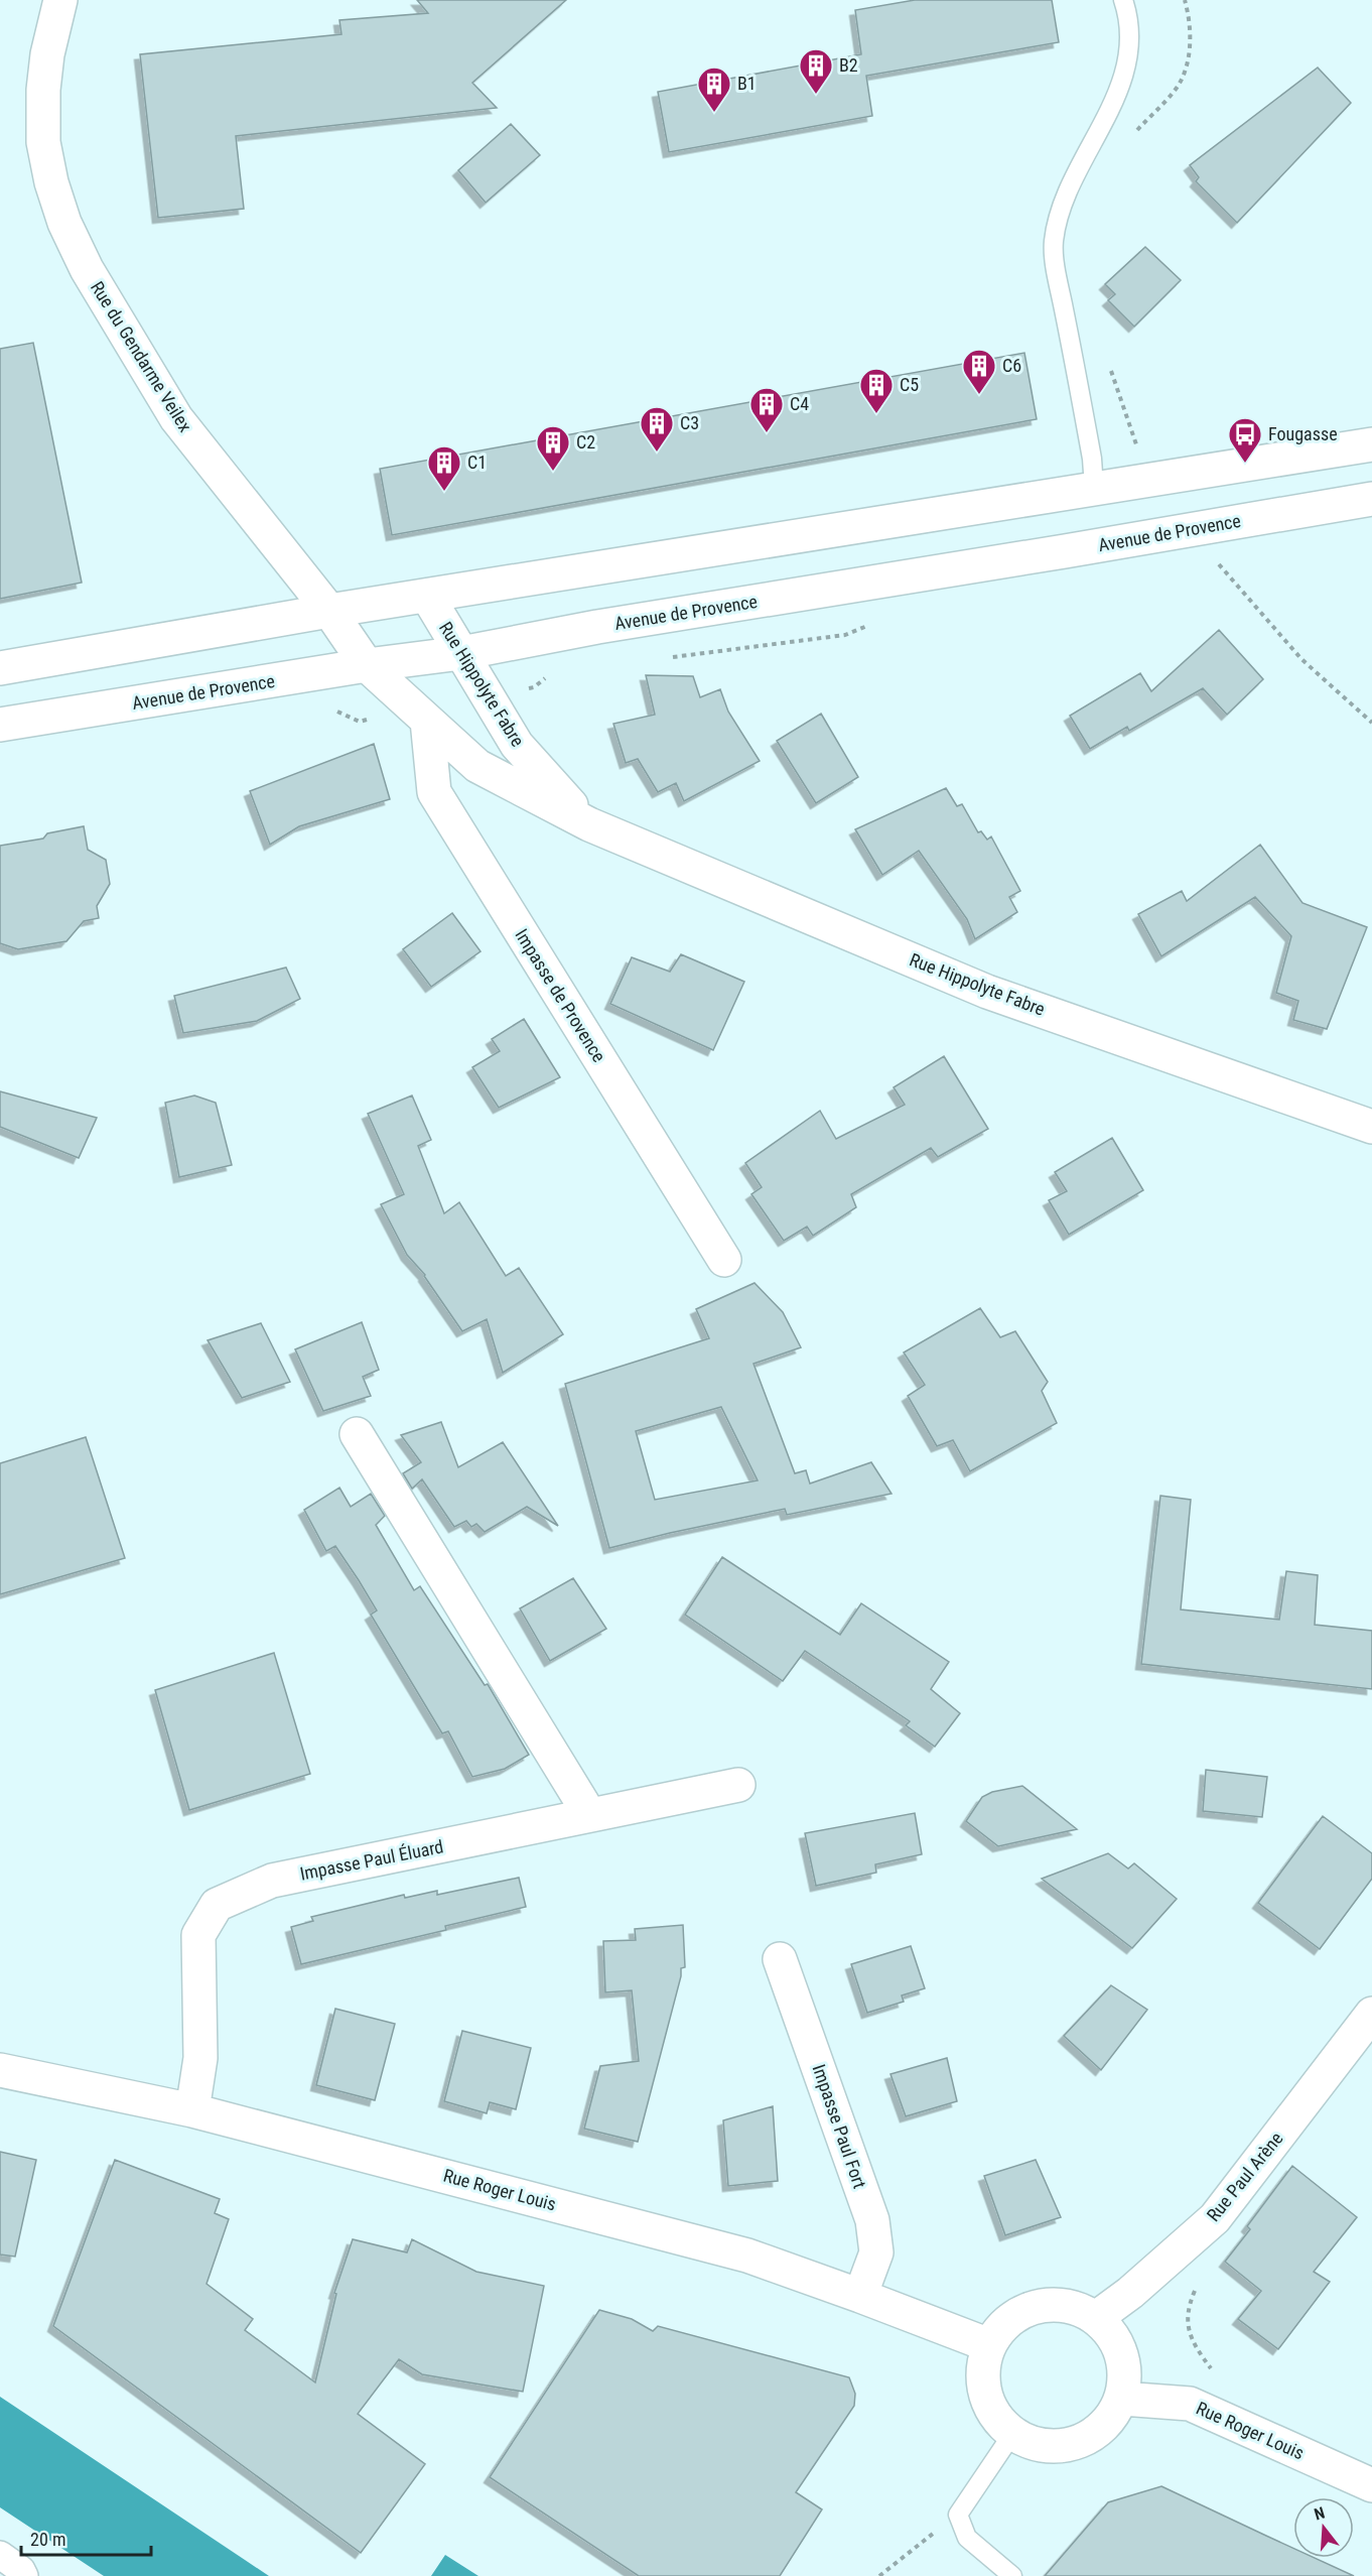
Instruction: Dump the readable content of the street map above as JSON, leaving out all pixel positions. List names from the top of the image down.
{
  "streets": {
    "street": [
      "Rue du Gendarme Veilex",
      "Avenue de Provence",
      "Rue Hippolyte Fabre",
      "Impasse de Provence",
      "Impasse Paul Éluard",
      "Impasse Paul Fort",
      "Rue Paul Arène",
      "Rue Roger Louis"
    ]
  },
  "crossings": [
    ["Rue du Gendarme Veilex", "Avenue de Provence"],
    ["Rue du Gendarme Veilex", "Rue Hippolyte Fabre"],
    ["Avenue de Provence", "Rue Hippolyte Fabre"],
    ["Rue Hippolyte Fabre", "Impasse de Provence"],
    ["Impasse Paul Éluard", "Rue Roger Louis"],
    ["Impasse Paul Fort", "Rue Roger Louis"],
    ["Rue Paul Arène", "Rue Roger Louis"]
  ],
  "places": {
    "building": [
      "B2",
      "B1",
      "C6",
      "C5",
      "C4",
      "C3",
      "C2",
      "C1"
    ],
    "bus stop": ["Fougasse"]
  },
  "scale_bar": "20 m",
  "north": "top"
}
